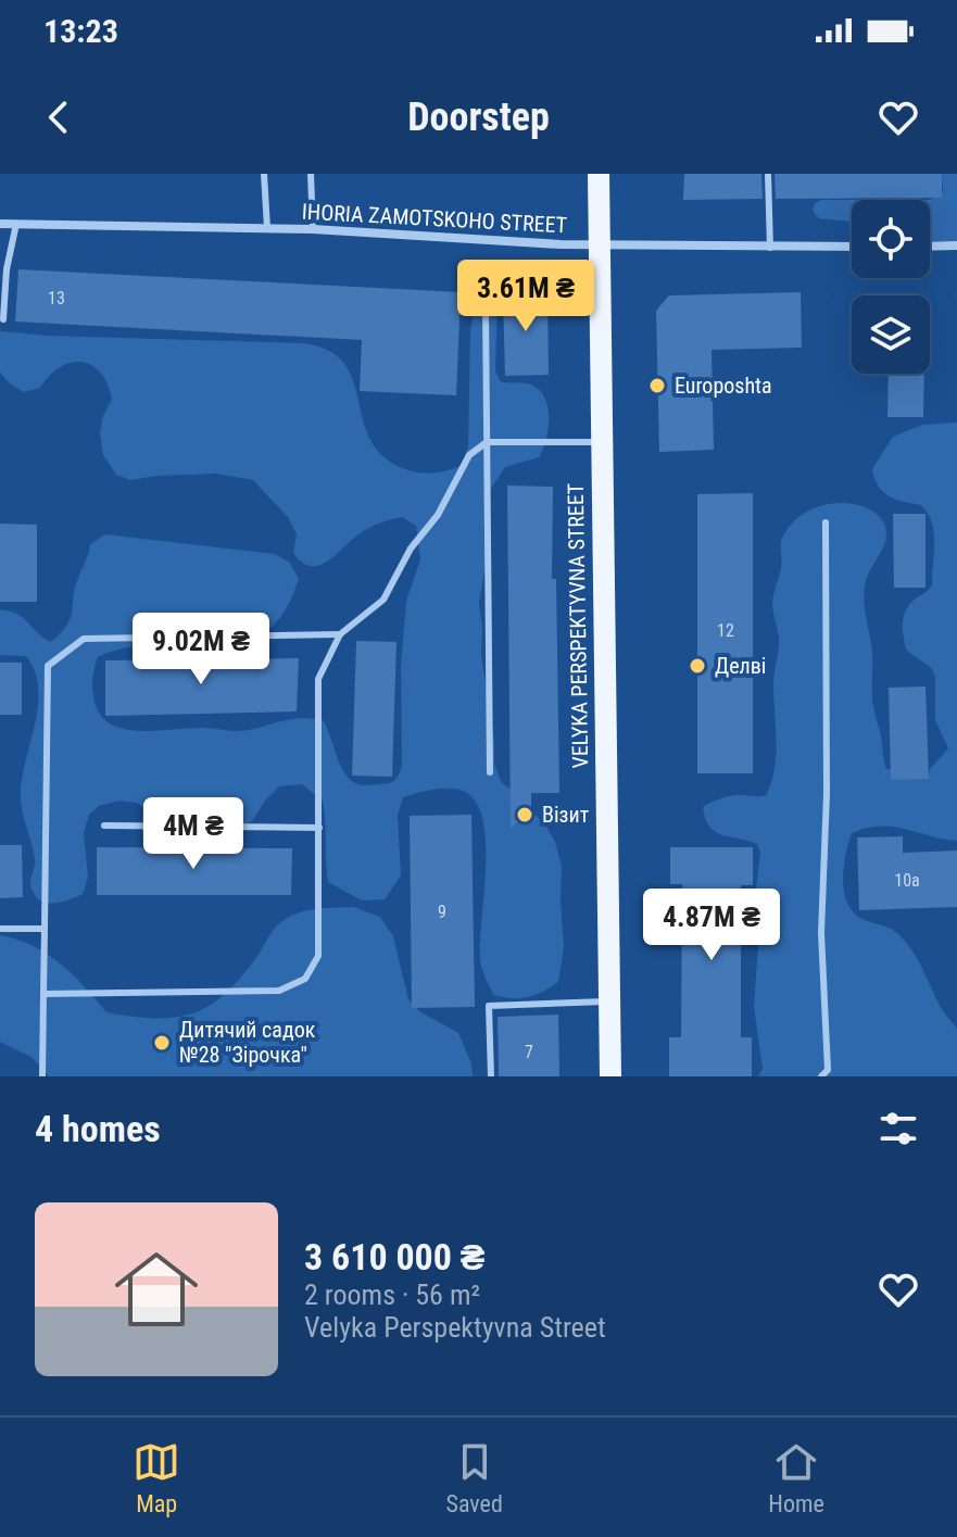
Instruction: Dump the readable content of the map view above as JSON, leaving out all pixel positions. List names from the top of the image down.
{
  "streets": {
    "main road": ["VELYKA PERSPEKTYVNA STREET"],
    "street": ["IHORIA ZAMOTSKOHO STREET"]
  },
  "crossings": [
    ["IHORIA ZAMOTSKOHO STREET", "VELYKA PERSPEKTYVNA STREET"]
  ],
  "places": [
    "Europoshta",
    "Делві",
    "Візит",
    "Дитячий садок №28 \"Зірочка\""
  ],
  "house_numbers": [
    "13",
    "12",
    "10а",
    "9",
    "7"
  ],
  "page": {
    "status": "13:23",
    "header": "Doorstep",
    "price": [
      "3.61M ₴",
      "9.02M ₴",
      "4M ₴",
      "4.87M ₴"
    ],
    "heading": "4 homes",
    "list": [
      {
        "name": "3 610 000 ₴",
        "note": "2 rooms · 56 m² · Velyka Perspektyvna Street"
      }
    ],
    "tabs": ["Map", "Saved", "Home"]
  }
}
